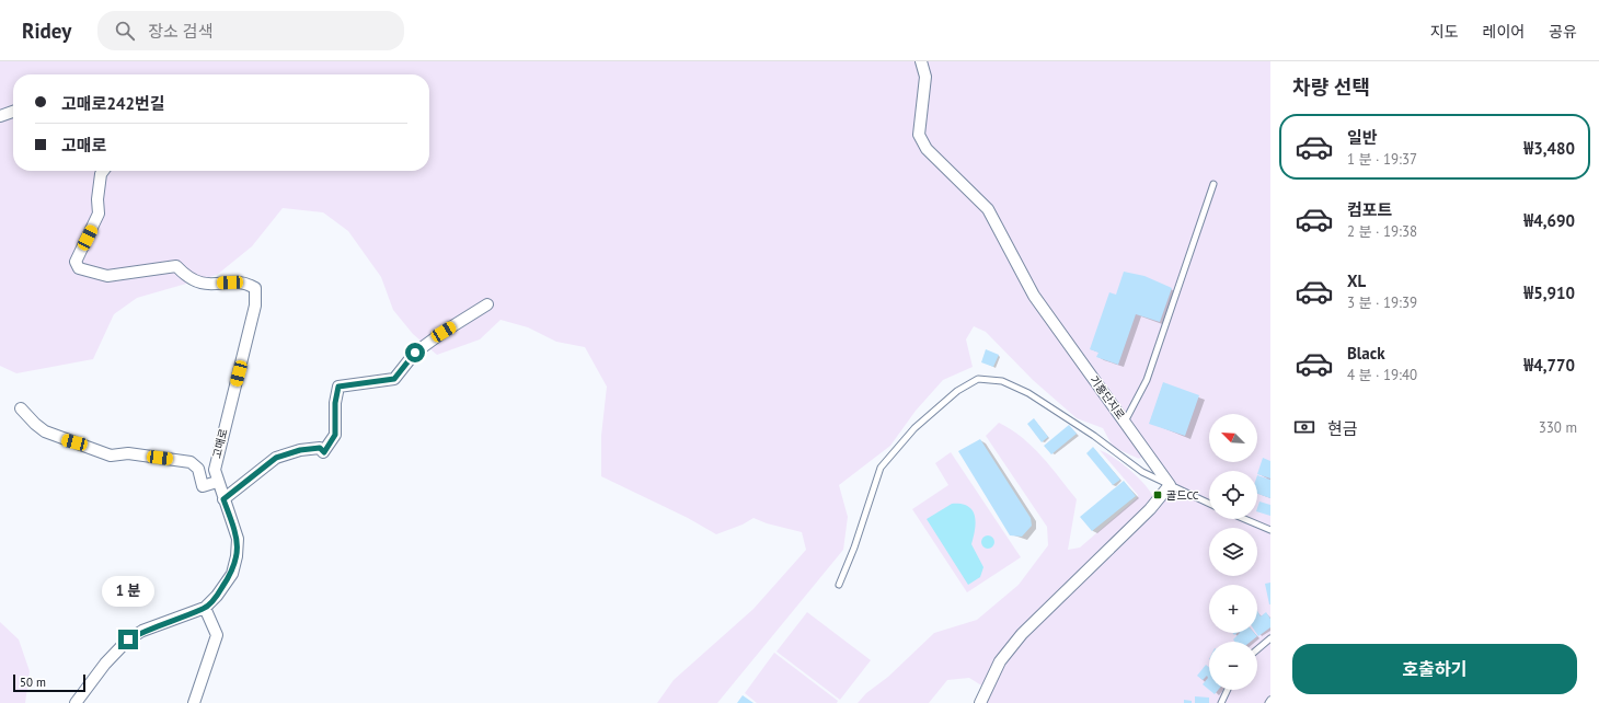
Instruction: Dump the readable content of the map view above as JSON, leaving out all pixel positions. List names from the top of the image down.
{
  "streets": {
    "street": ["기흥단지로", "고매로"]
  },
  "places": {
    "transit": ["골드CC"]
  },
  "scale_bar": "50 m",
  "north": "top left",
  "page": {
    "header": "Ridey",
    "search": "장소 검색",
    "nav": ["지도", "레이어", "공유"],
    "heading": "차량 선택",
    "banner": ["고매로242번길", "고매로"],
    "list": [
      {
        "name": "일반",
        "note": "1 분 · 19:37",
        "value": "₩3,480"
      },
      {
        "name": "컴포트",
        "note": "2 분 · 19:38",
        "value": "₩4,690"
      },
      {
        "name": "XL",
        "note": "3 분 · 19:39",
        "value": "₩5,910"
      },
      {
        "name": "Black",
        "note": "4 분 · 19:40",
        "value": "₩4,770"
      }
    ],
    "pay": ["현금", "330 m"],
    "map_buttons": ["+", "−"],
    "bubble": "1 분",
    "buttons": "호출하기",
    "scale": "50 m"
  }
}
